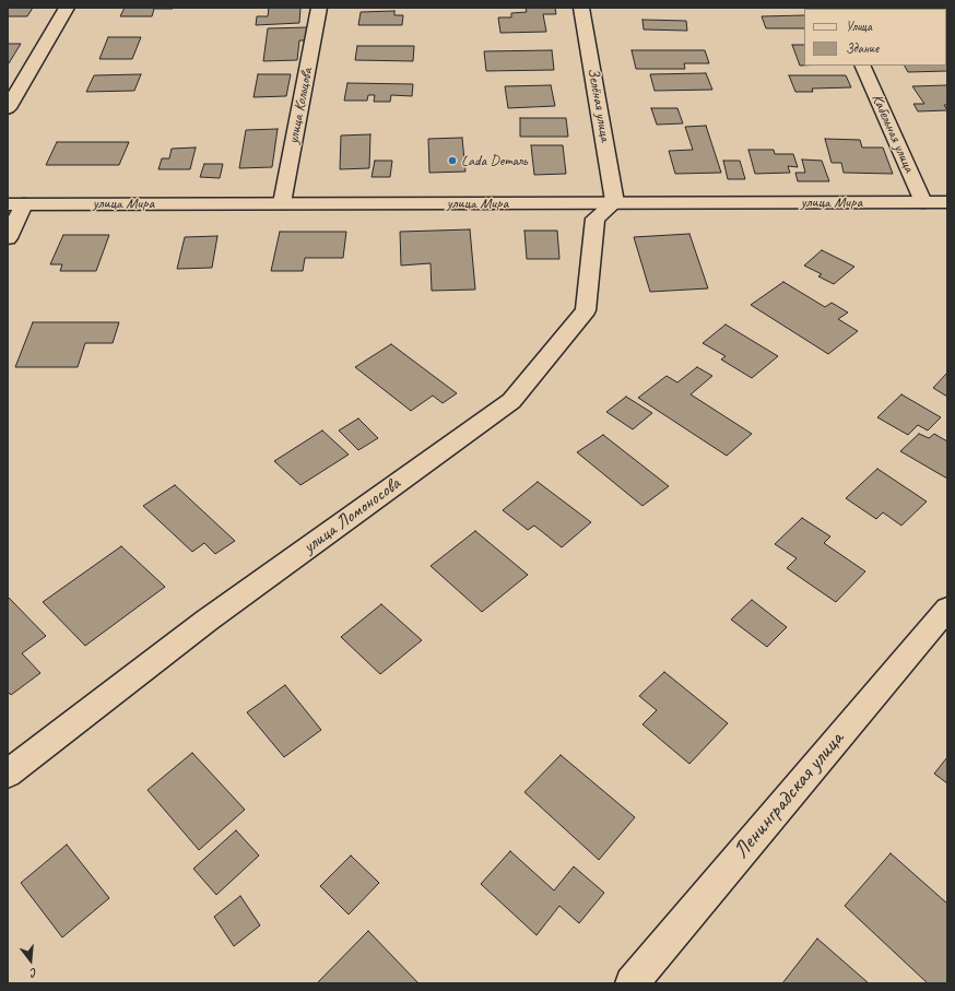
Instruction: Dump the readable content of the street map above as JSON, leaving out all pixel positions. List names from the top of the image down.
{
  "streets": {
    "street": [
      "Зелёная улица",
      "улица Кольцова",
      "Кабельная улица",
      "улица Мира",
      "улица Ломоносова",
      "Ленинградская улица"
    ]
  },
  "crossings": [
    ["Зелёная улица", "улица Мира"],
    ["Зелёная улица", "улица Ломоносова"],
    ["улица Кольцова", "улица Мира"],
    ["Кабельная улица", "улица Мира"],
    ["улица Мира", "улица Ломоносова"]
  ],
  "places": ["Lada Dеталь"],
  "legend": ["Улица", "Здание"],
  "north": "bottom"
}
